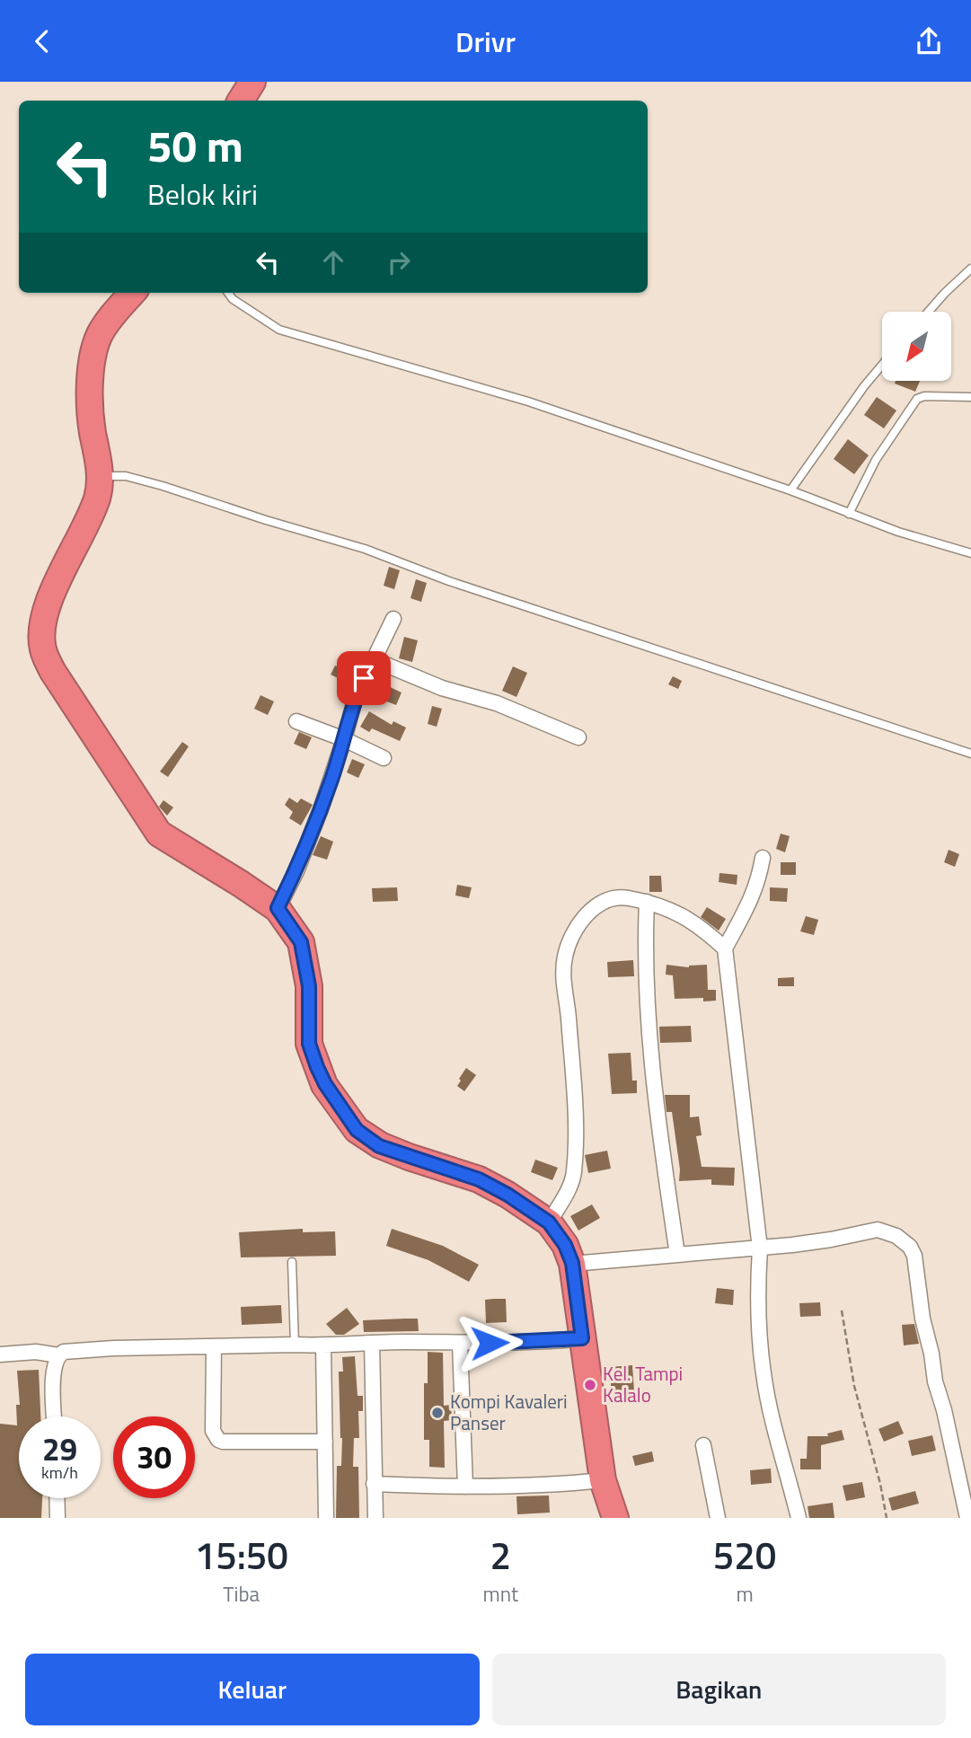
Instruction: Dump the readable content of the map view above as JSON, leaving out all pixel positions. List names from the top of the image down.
{
  "places": ["Kel. Tampi Kalalo", "Kompi Kavaleri Panser"],
  "north": "bottom left",
  "page": {
    "header": "Drivr",
    "turn": ["50 m", "Belok kiri"],
    "speed": "29 km/h",
    "limit": "30",
    "eta": [
      "15:50",
      "Tiba",
      "2",
      "mnt",
      "520",
      "m"
    ],
    "buttons": ["Keluar", "Bagikan"]
  }
}
